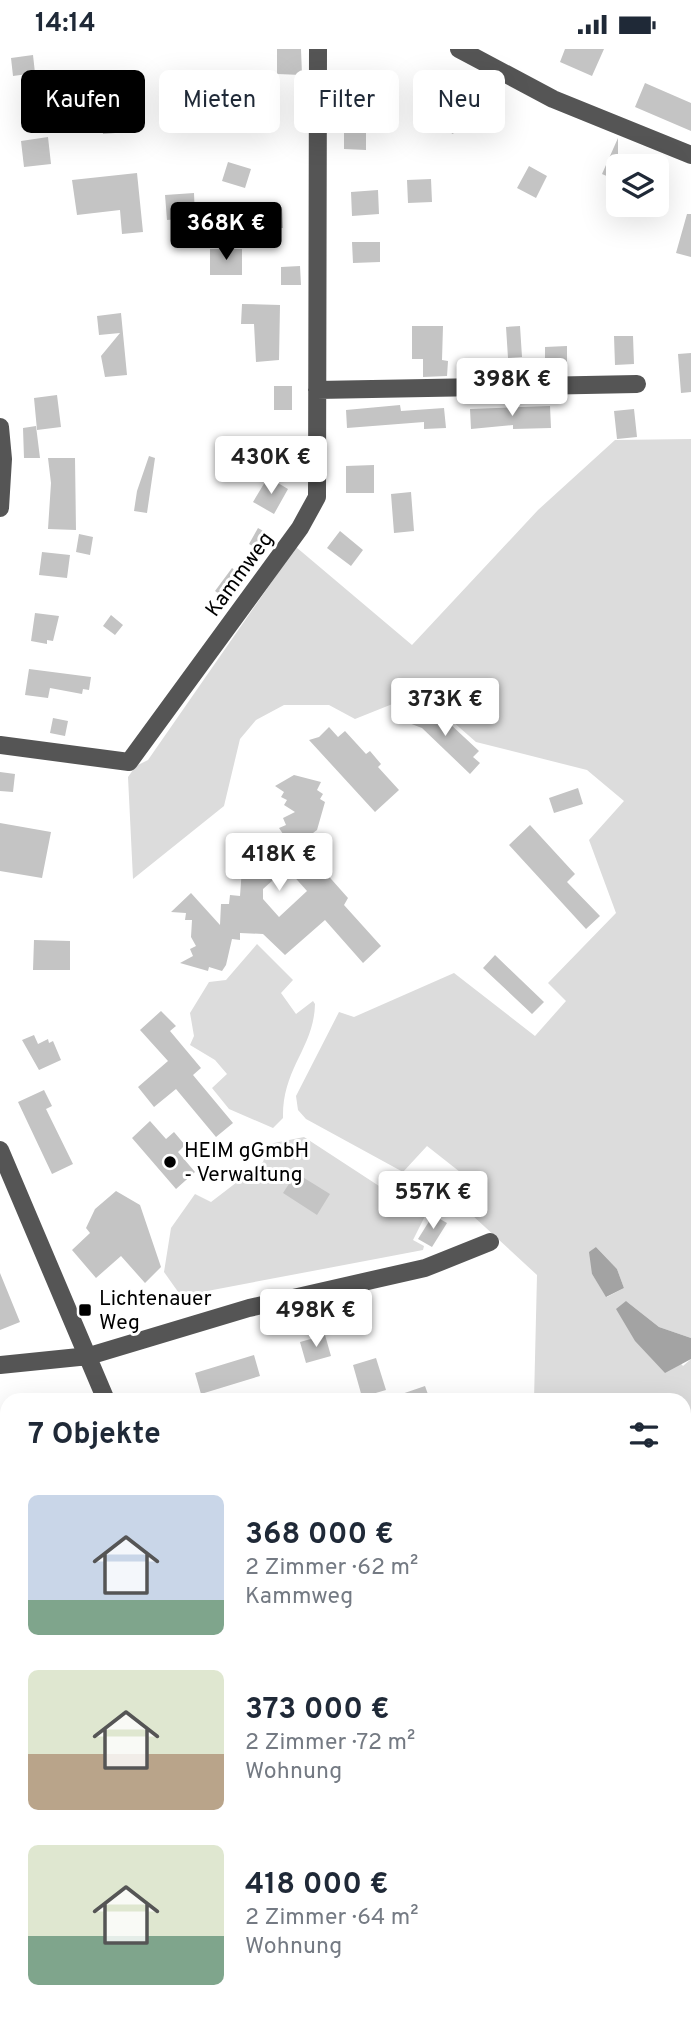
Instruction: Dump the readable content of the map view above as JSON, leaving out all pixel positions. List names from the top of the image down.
{
  "streets": {
    "street": ["Kammweg"]
  },
  "places": {
    "other": ["HEIM gGmbH - Verwaltung"],
    "transit": ["Lichtenauer Weg"]
  },
  "page": {
    "status": "14:14",
    "chip": [
      "Kaufen",
      "Mieten",
      "Filter",
      "Neu"
    ],
    "price": [
      "368K €",
      "398K €",
      "430K €",
      "373K €",
      "418K €",
      "557K €",
      "498K €"
    ],
    "heading": "7 Objekte",
    "list": [
      {
        "name": "368 000 €",
        "note": "2 Zimmer · 62 m² · Kammweg"
      },
      {
        "name": "373 000 €",
        "note": "2 Zimmer · 72 m² · Wohnung"
      },
      {
        "name": "418 000 €",
        "note": "2 Zimmer · 64 m² · Wohnung"
      }
    ]
  }
}
